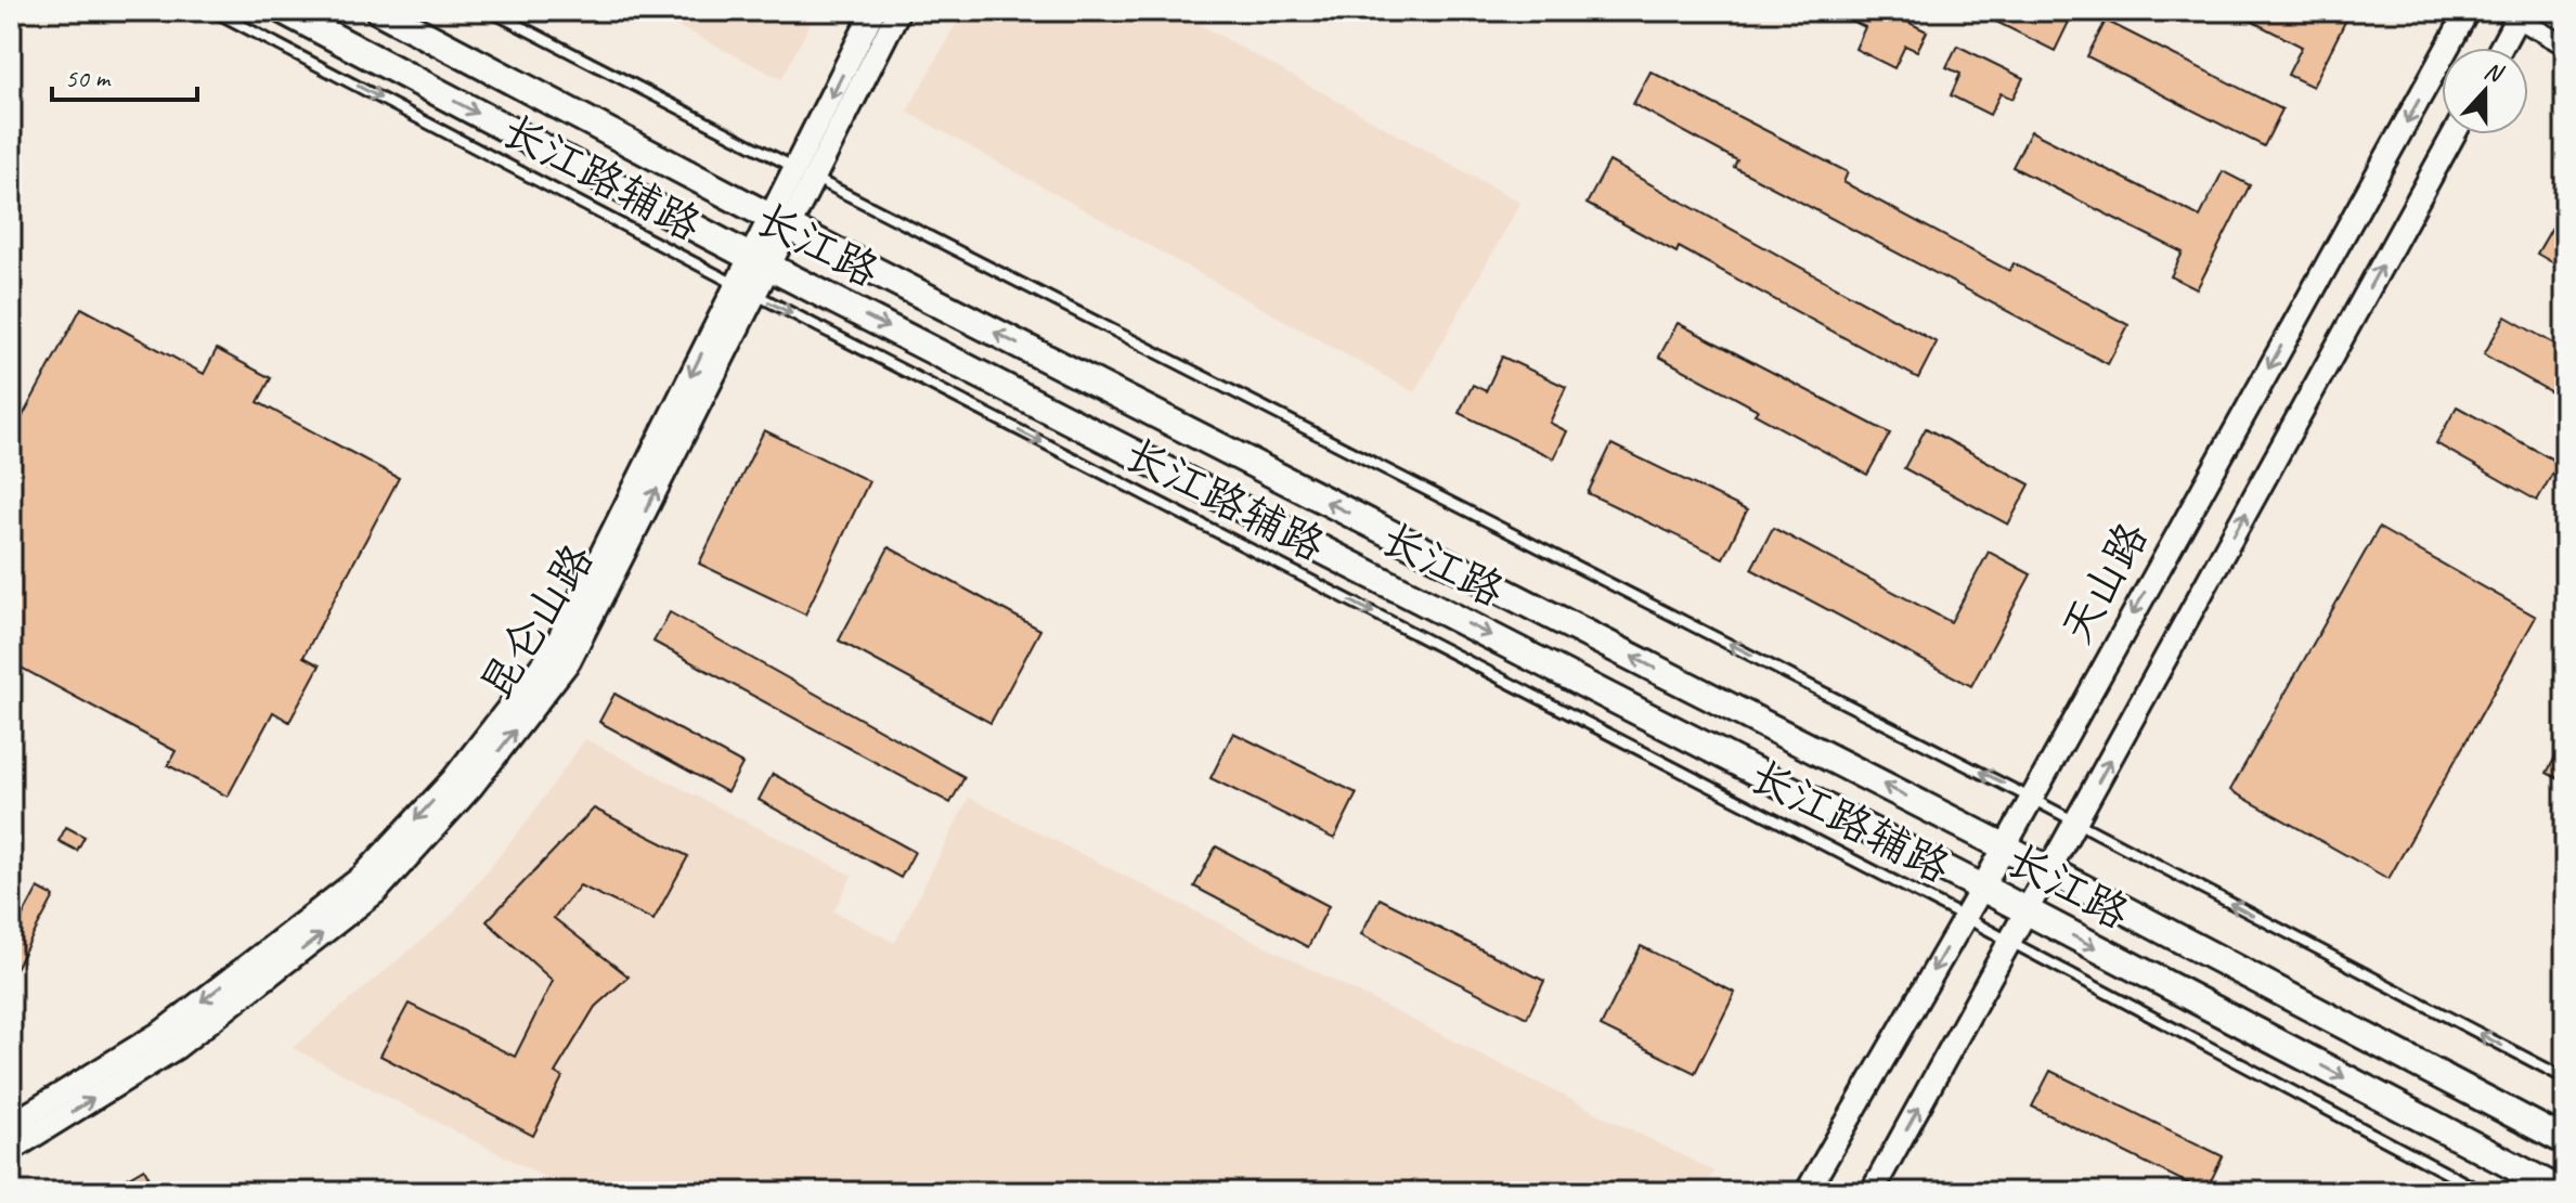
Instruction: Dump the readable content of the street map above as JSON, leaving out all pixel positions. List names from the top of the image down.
{
  "streets": {
    "main road": ["长江路"],
    "street": ["天山路", "昆仑山路"],
    "lane": ["长江路辅路"]
  },
  "crossings": [
    ["长江路辅路", "天山路"],
    ["长江路辅路", "昆仑山路"],
    ["长江路", "天山路"],
    ["长江路", "昆仑山路"]
  ],
  "one_way": ["长江路辅路"],
  "scale_bar": "50 m",
  "north": "top"
}
